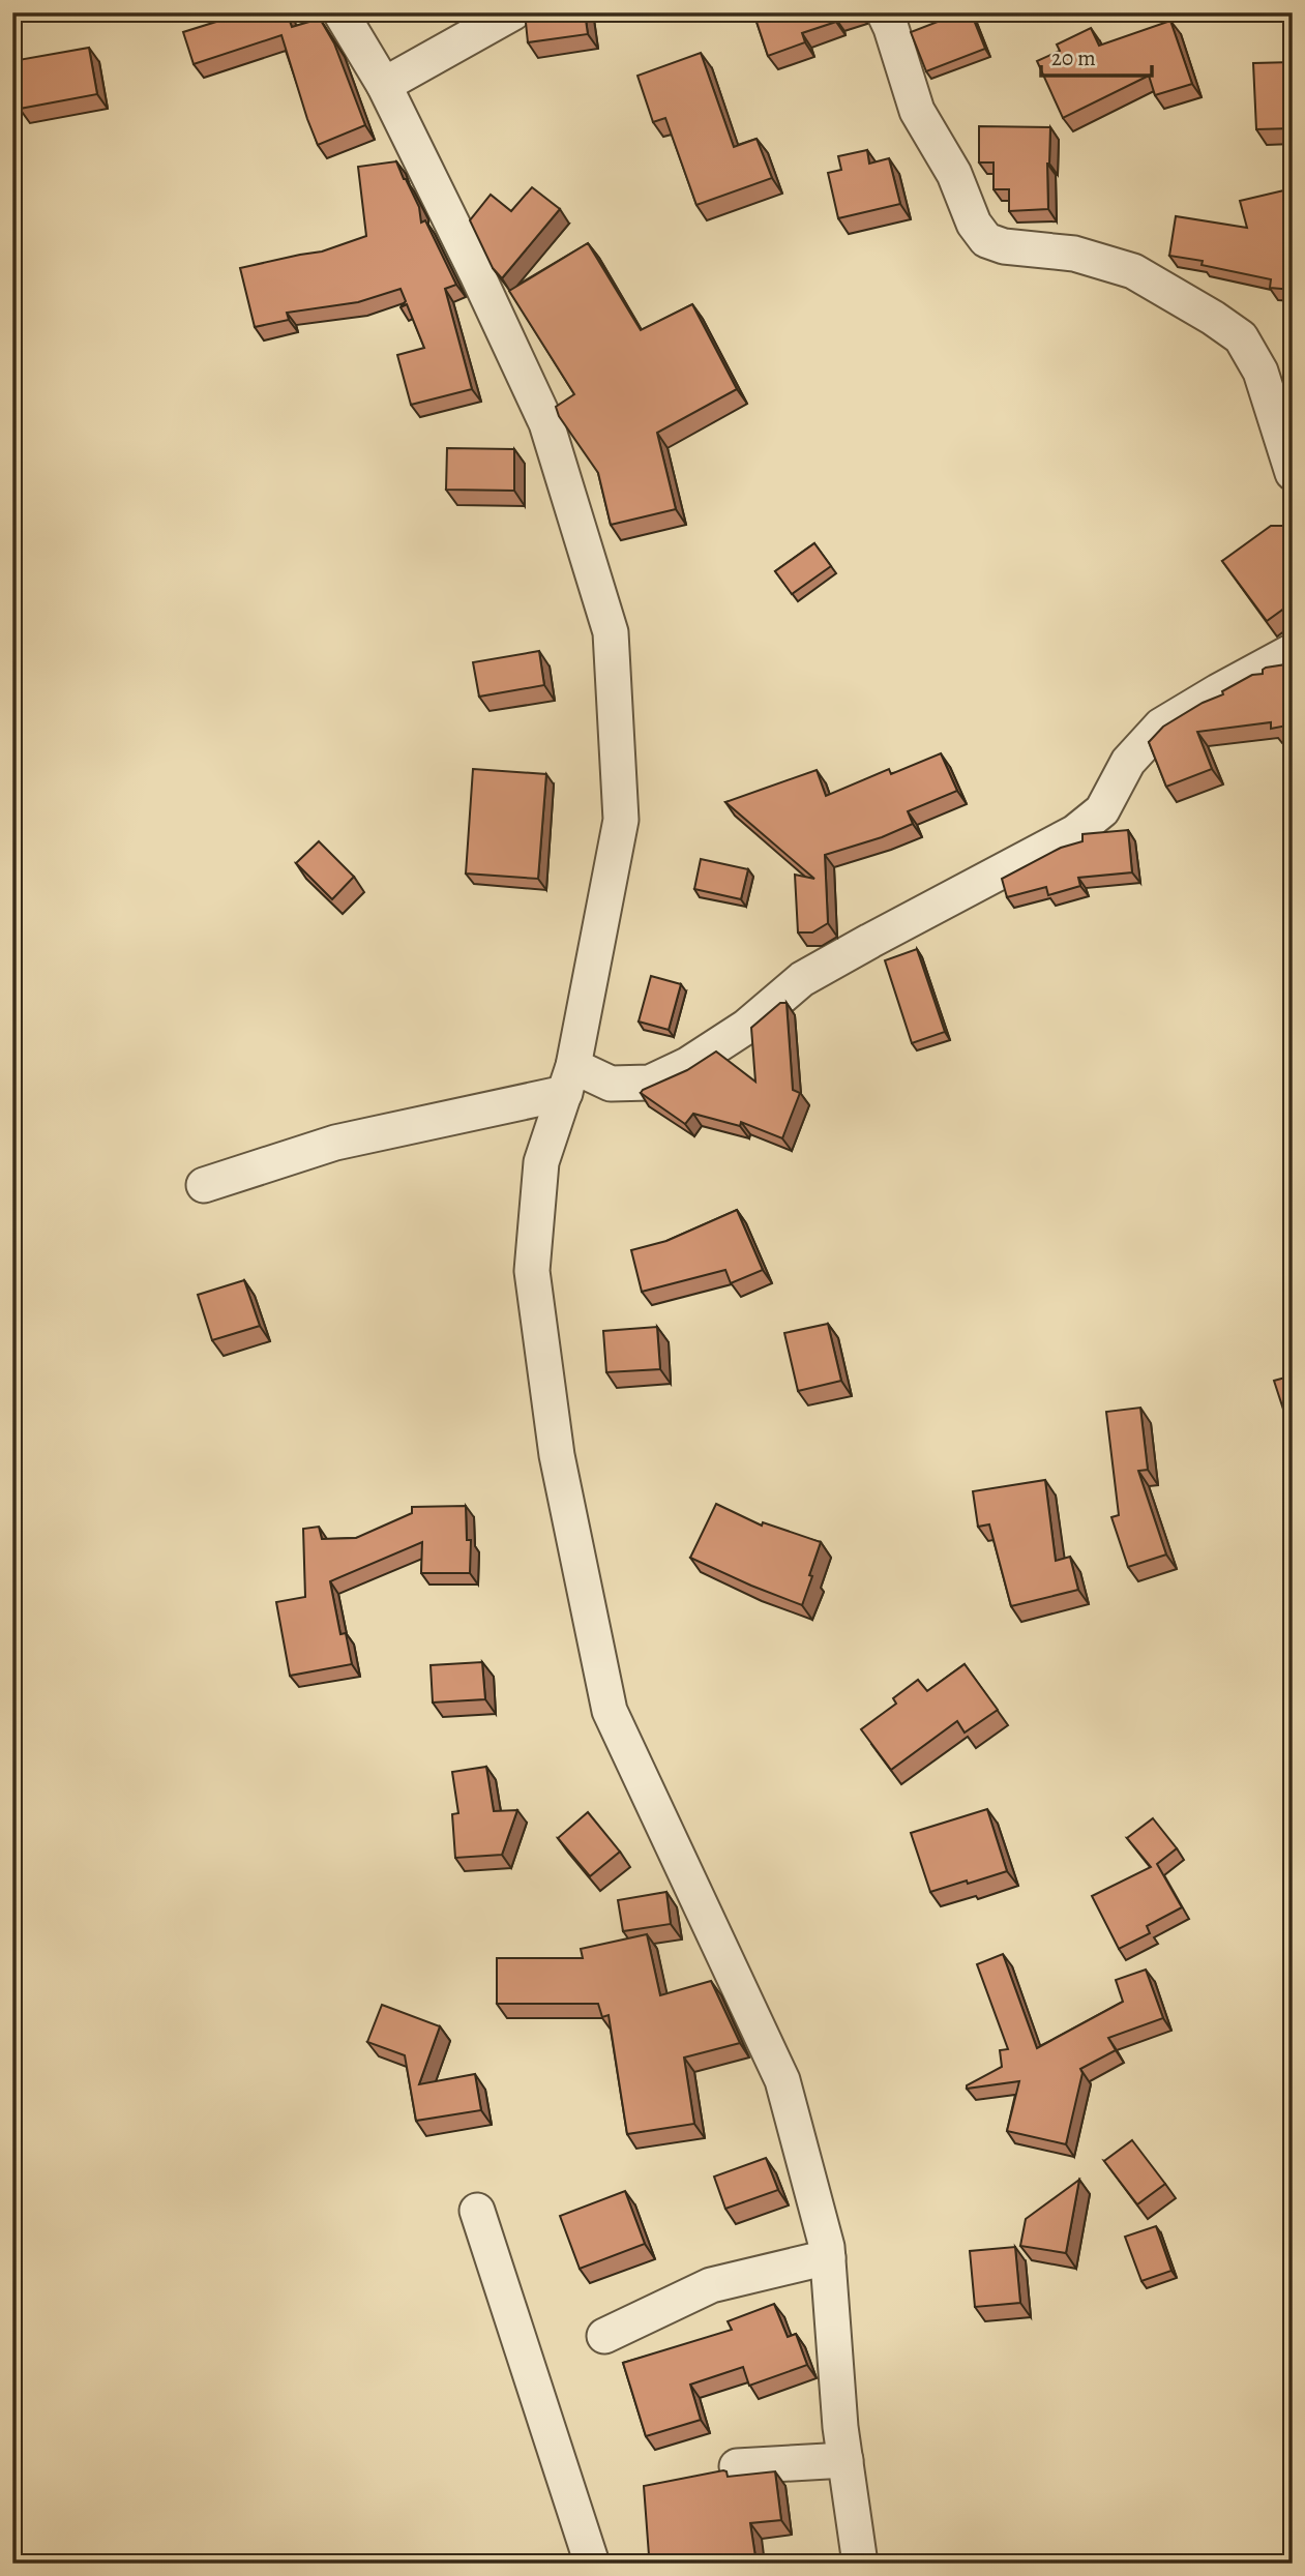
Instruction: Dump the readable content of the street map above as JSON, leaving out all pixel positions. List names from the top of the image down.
{
  "scale_bar": "20 m"
}
